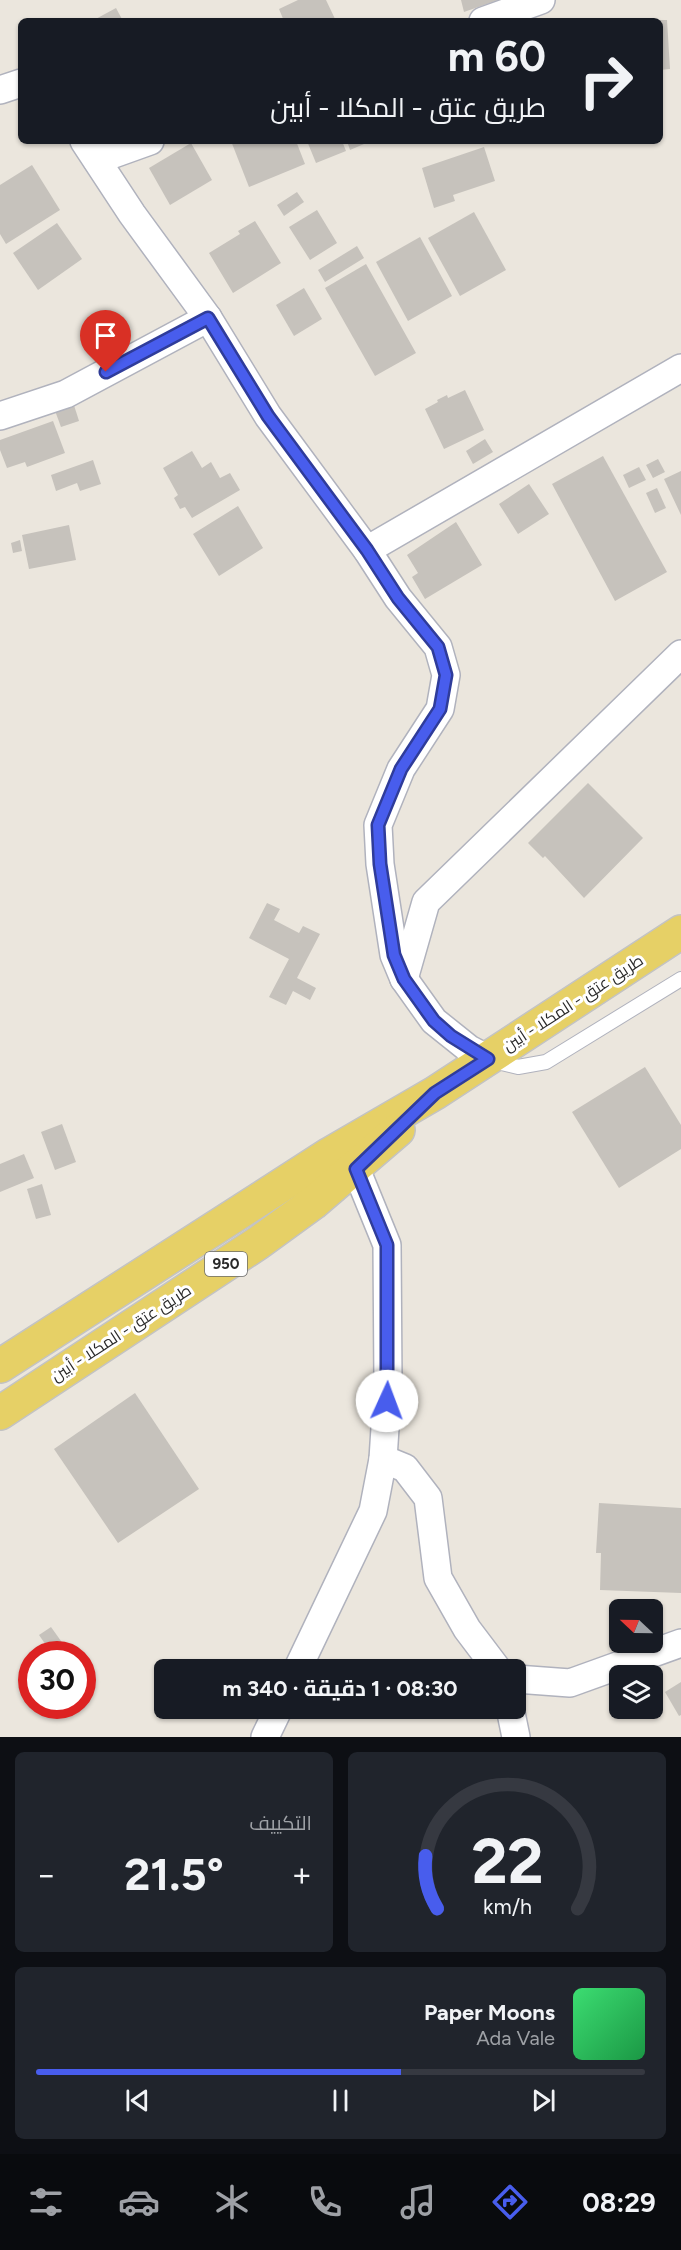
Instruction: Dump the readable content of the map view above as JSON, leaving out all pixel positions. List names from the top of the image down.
{
  "streets": {
    "main road": ["طريق عتق - المكلا - أبين", "950"]
  },
  "north": "left",
  "page": {
    "turn": ["60 m", "طريق عتق - المكلا - أبين"],
    "limit": "30",
    "trip": "08:30 · 1 دقيقة · 340 m",
    "tile": "التكييف",
    "heat": ["−", "21.5°", "+"],
    "song": ["Paper Moons", "Ada Vale"],
    "tabs": "08:29",
    "gauge": ["22", "km/h"]
  }
}
